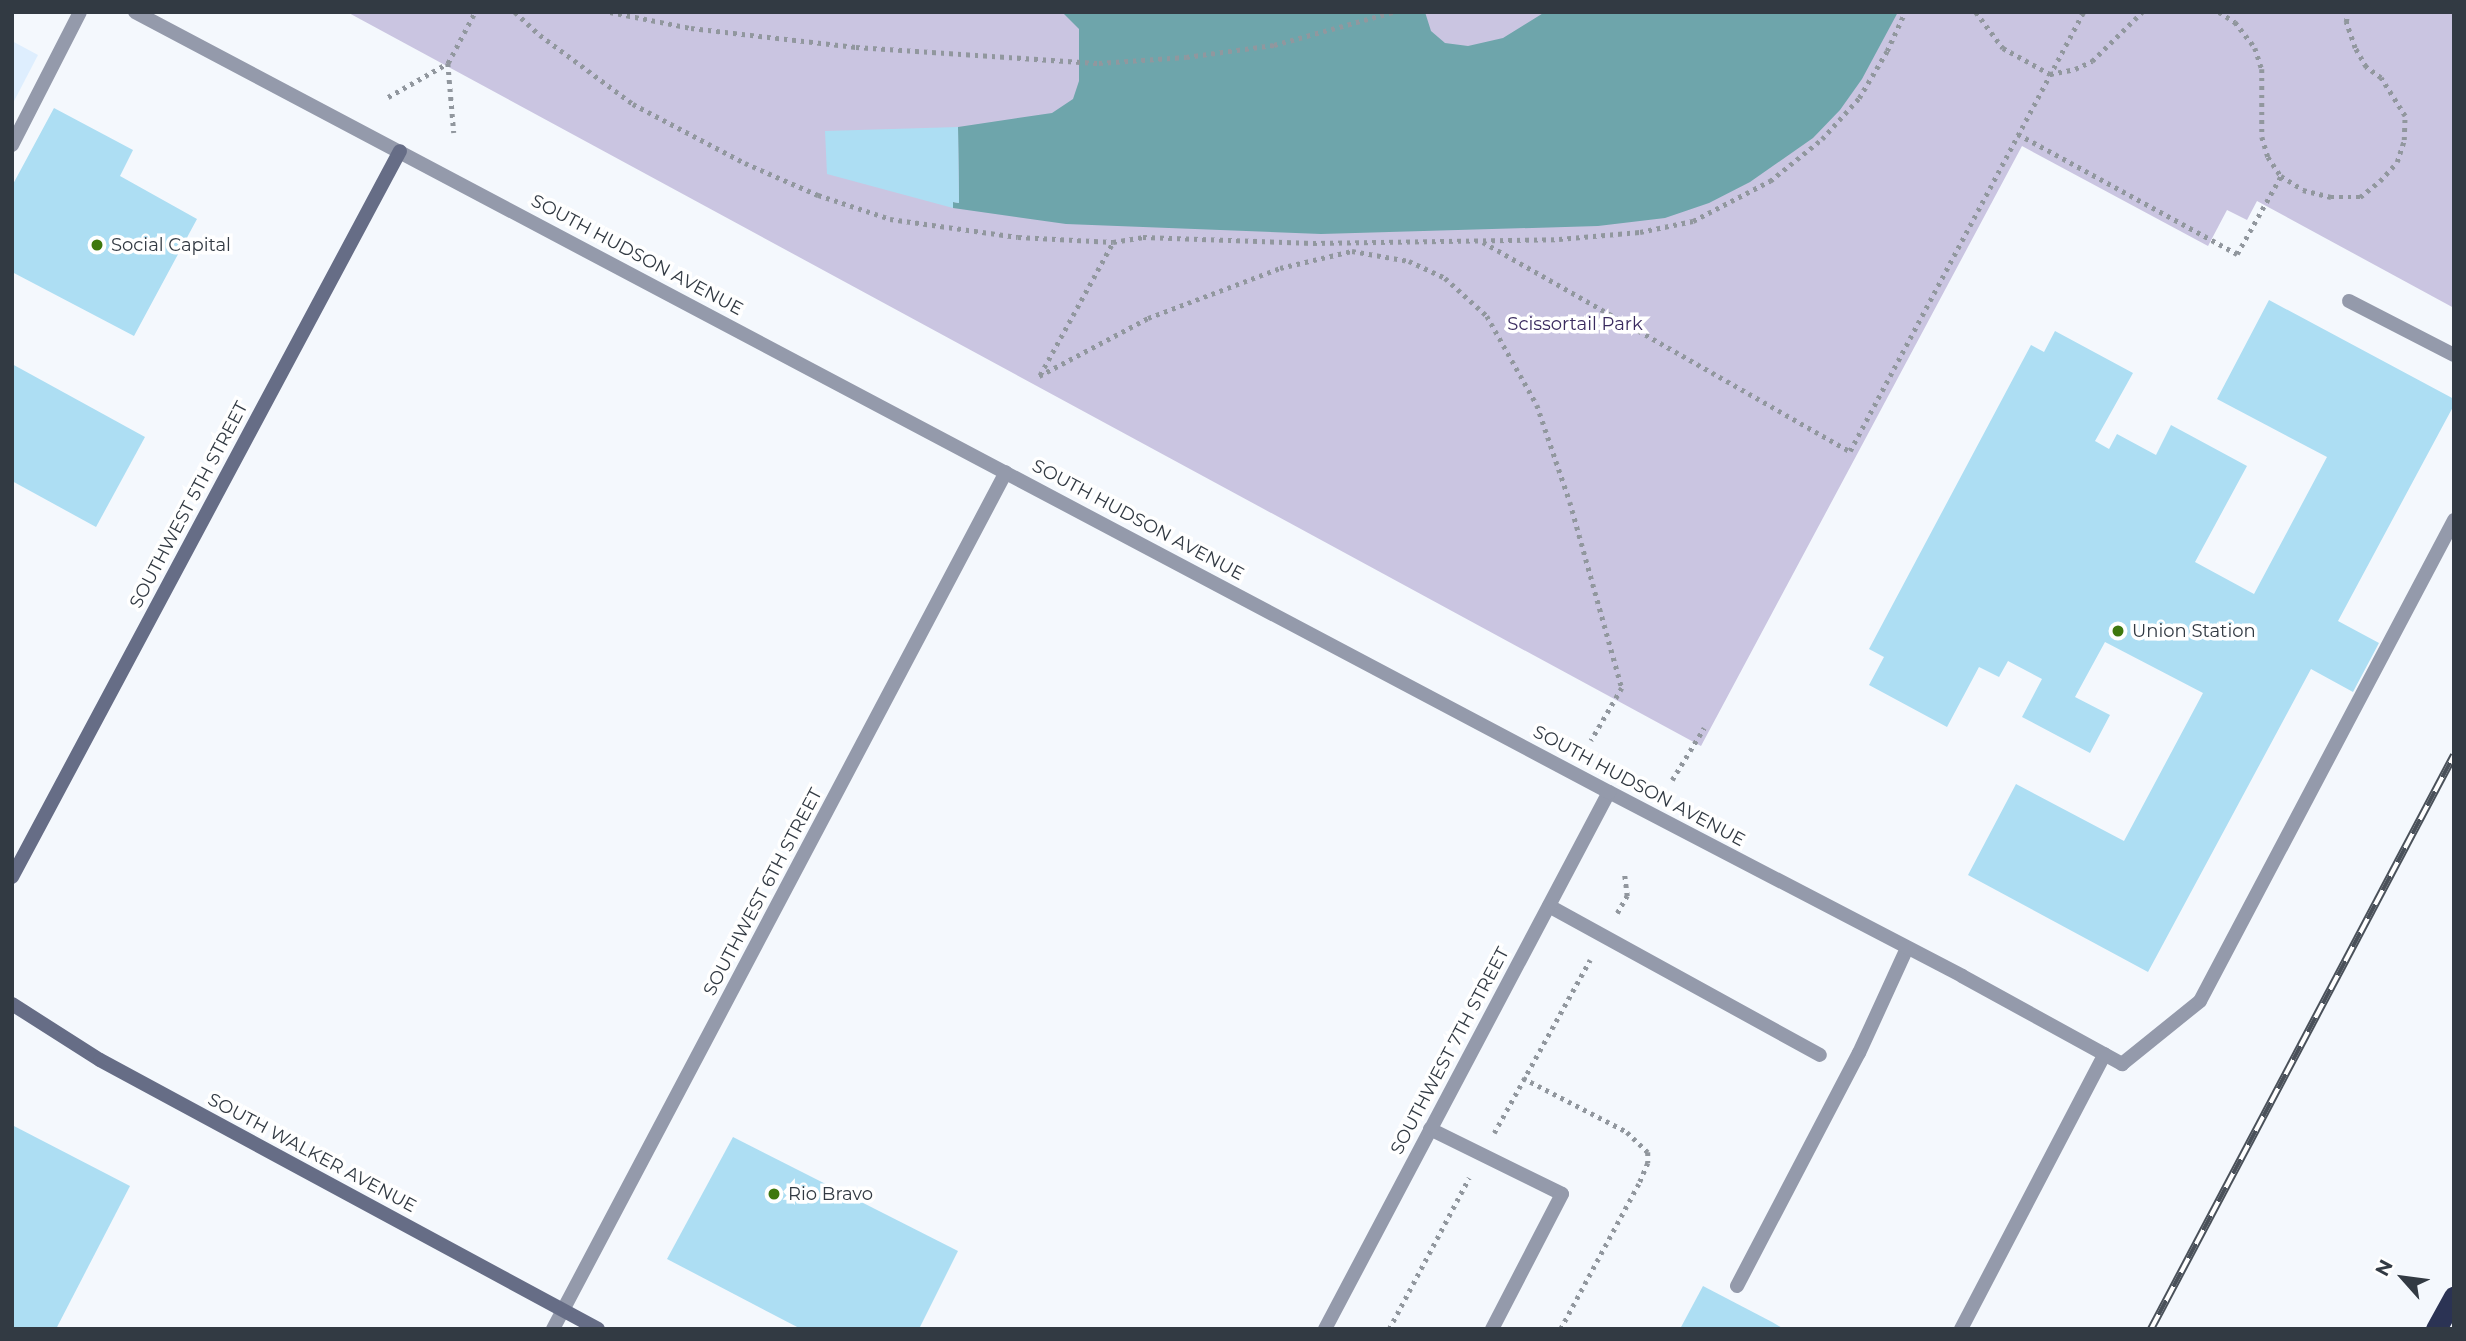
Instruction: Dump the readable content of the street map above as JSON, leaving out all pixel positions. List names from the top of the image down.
{
  "streets": {
    "main road": ["SOUTHWEST 5TH STREET", "SOUTH WALKER AVENUE"],
    "street": ["SOUTH HUDSON AVENUE", "SOUTHWEST 6TH STREET", "SOUTHWEST 7TH STREET"]
  },
  "crossings": [
    ["SOUTH HUDSON AVENUE", "SOUTHWEST 5TH STREET"],
    ["SOUTH HUDSON AVENUE", "SOUTHWEST 6TH STREET"],
    ["SOUTH HUDSON AVENUE", "SOUTHWEST 7TH STREET"],
    ["SOUTHWEST 6TH STREET", "SOUTH WALKER AVENUE"]
  ],
  "parks": ["Scissortail Park"],
  "places": ["Social Capital", "Union Station", "Rio Bravo"],
  "north": "top left"
}
